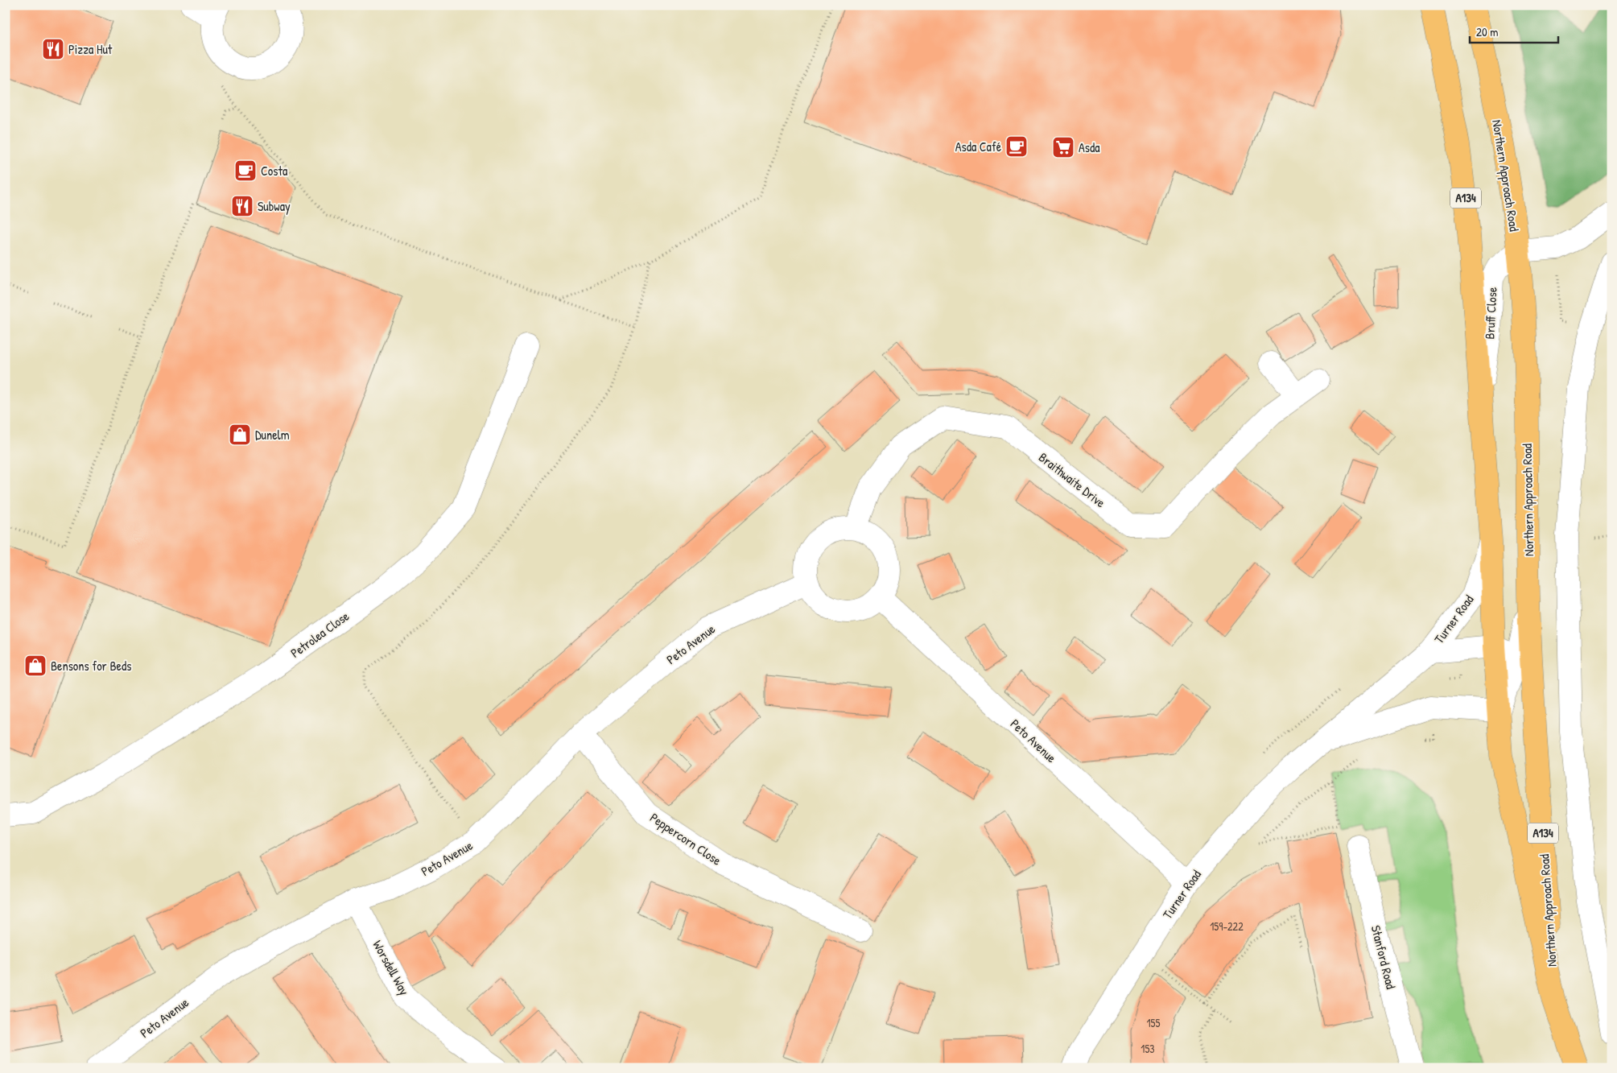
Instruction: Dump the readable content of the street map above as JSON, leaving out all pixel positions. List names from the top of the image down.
{
  "streets": {
    "main road": ["Northern Approach Road", "A134"],
    "street": [
      "Bruff Close",
      "Braithwaite Drive",
      "Turner Road",
      "Petrolea Close",
      "Peto Avenue",
      "Peppercorn Close",
      "Stanford Road",
      "Worsdell Way"
    ]
  },
  "crossings": [
    ["Northern Approach Road", "A134"],
    ["Northern Approach Road", "Bruff Close"],
    ["Northern Approach Road", "Turner Road"],
    ["A134", "Bruff Close"],
    ["A134", "Turner Road"],
    ["Braithwaite Drive", "Peto Avenue"],
    ["Turner Road", "Peto Avenue"],
    ["Peto Avenue", "Peppercorn Close"],
    ["Peto Avenue", "Worsdell Way"]
  ],
  "places": {
    "restaurant": ["Pizza Hut", "Subway"],
    "cafe": ["Asda Café", "Costa"],
    "supermarket": ["Asda"],
    "shop": ["Dunelm", "Bensons for Beds"]
  },
  "house_numbers": ["159-222", "155", "153"],
  "scale_bar": "20 m"
}
